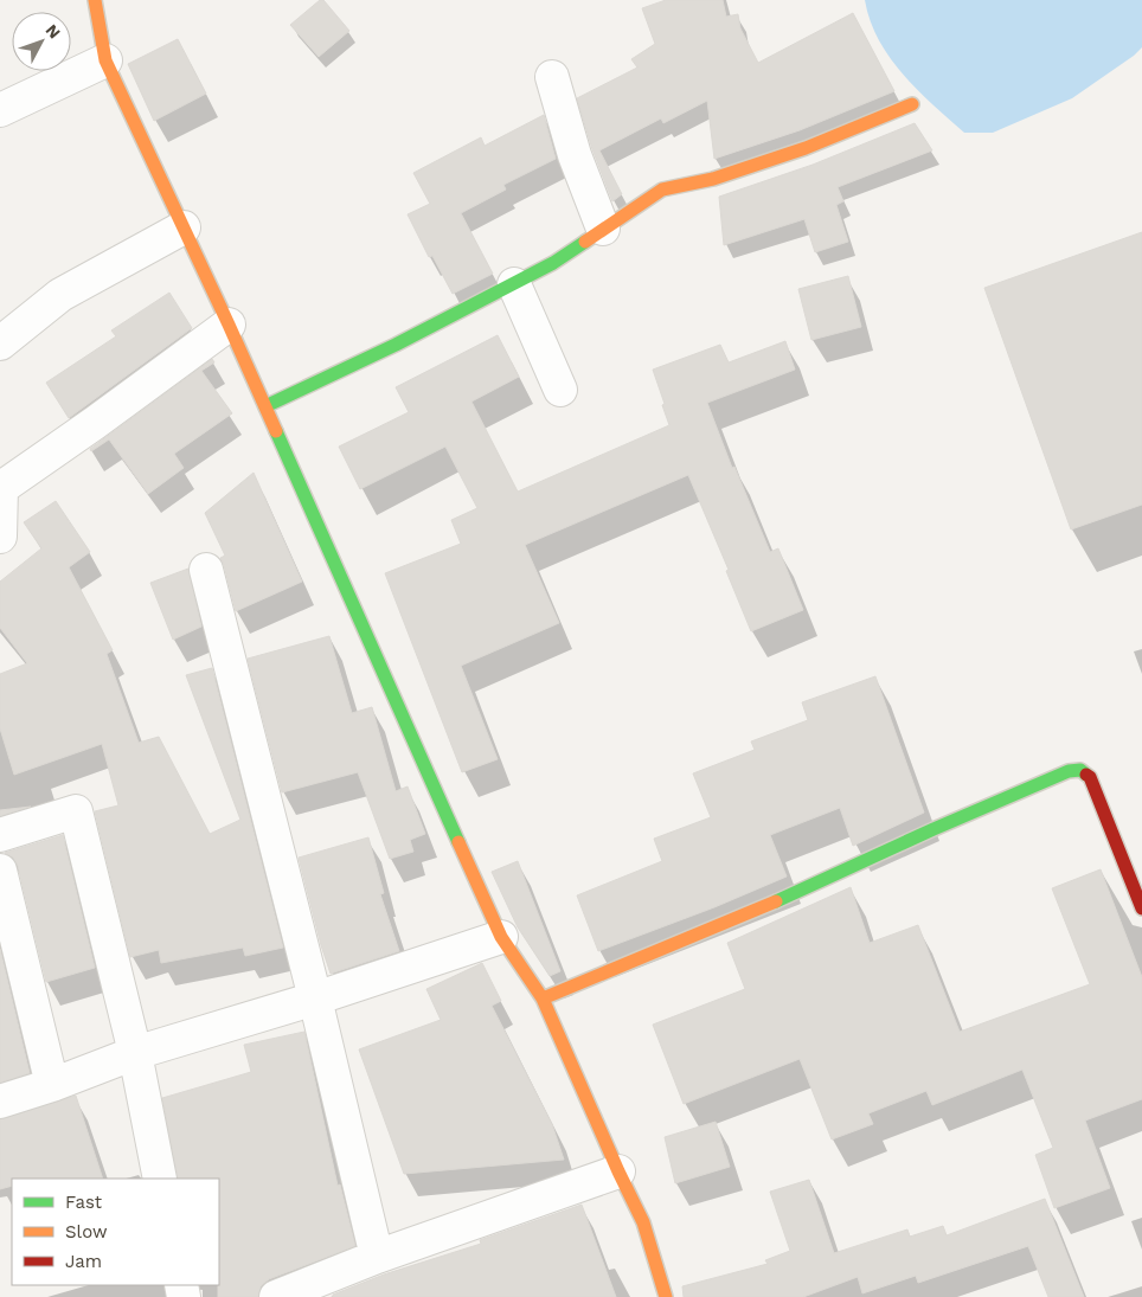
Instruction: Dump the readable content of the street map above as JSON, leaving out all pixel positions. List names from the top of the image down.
{
  "legend": ["Fast", "Slow", "Jam"],
  "north": "top right"
}
